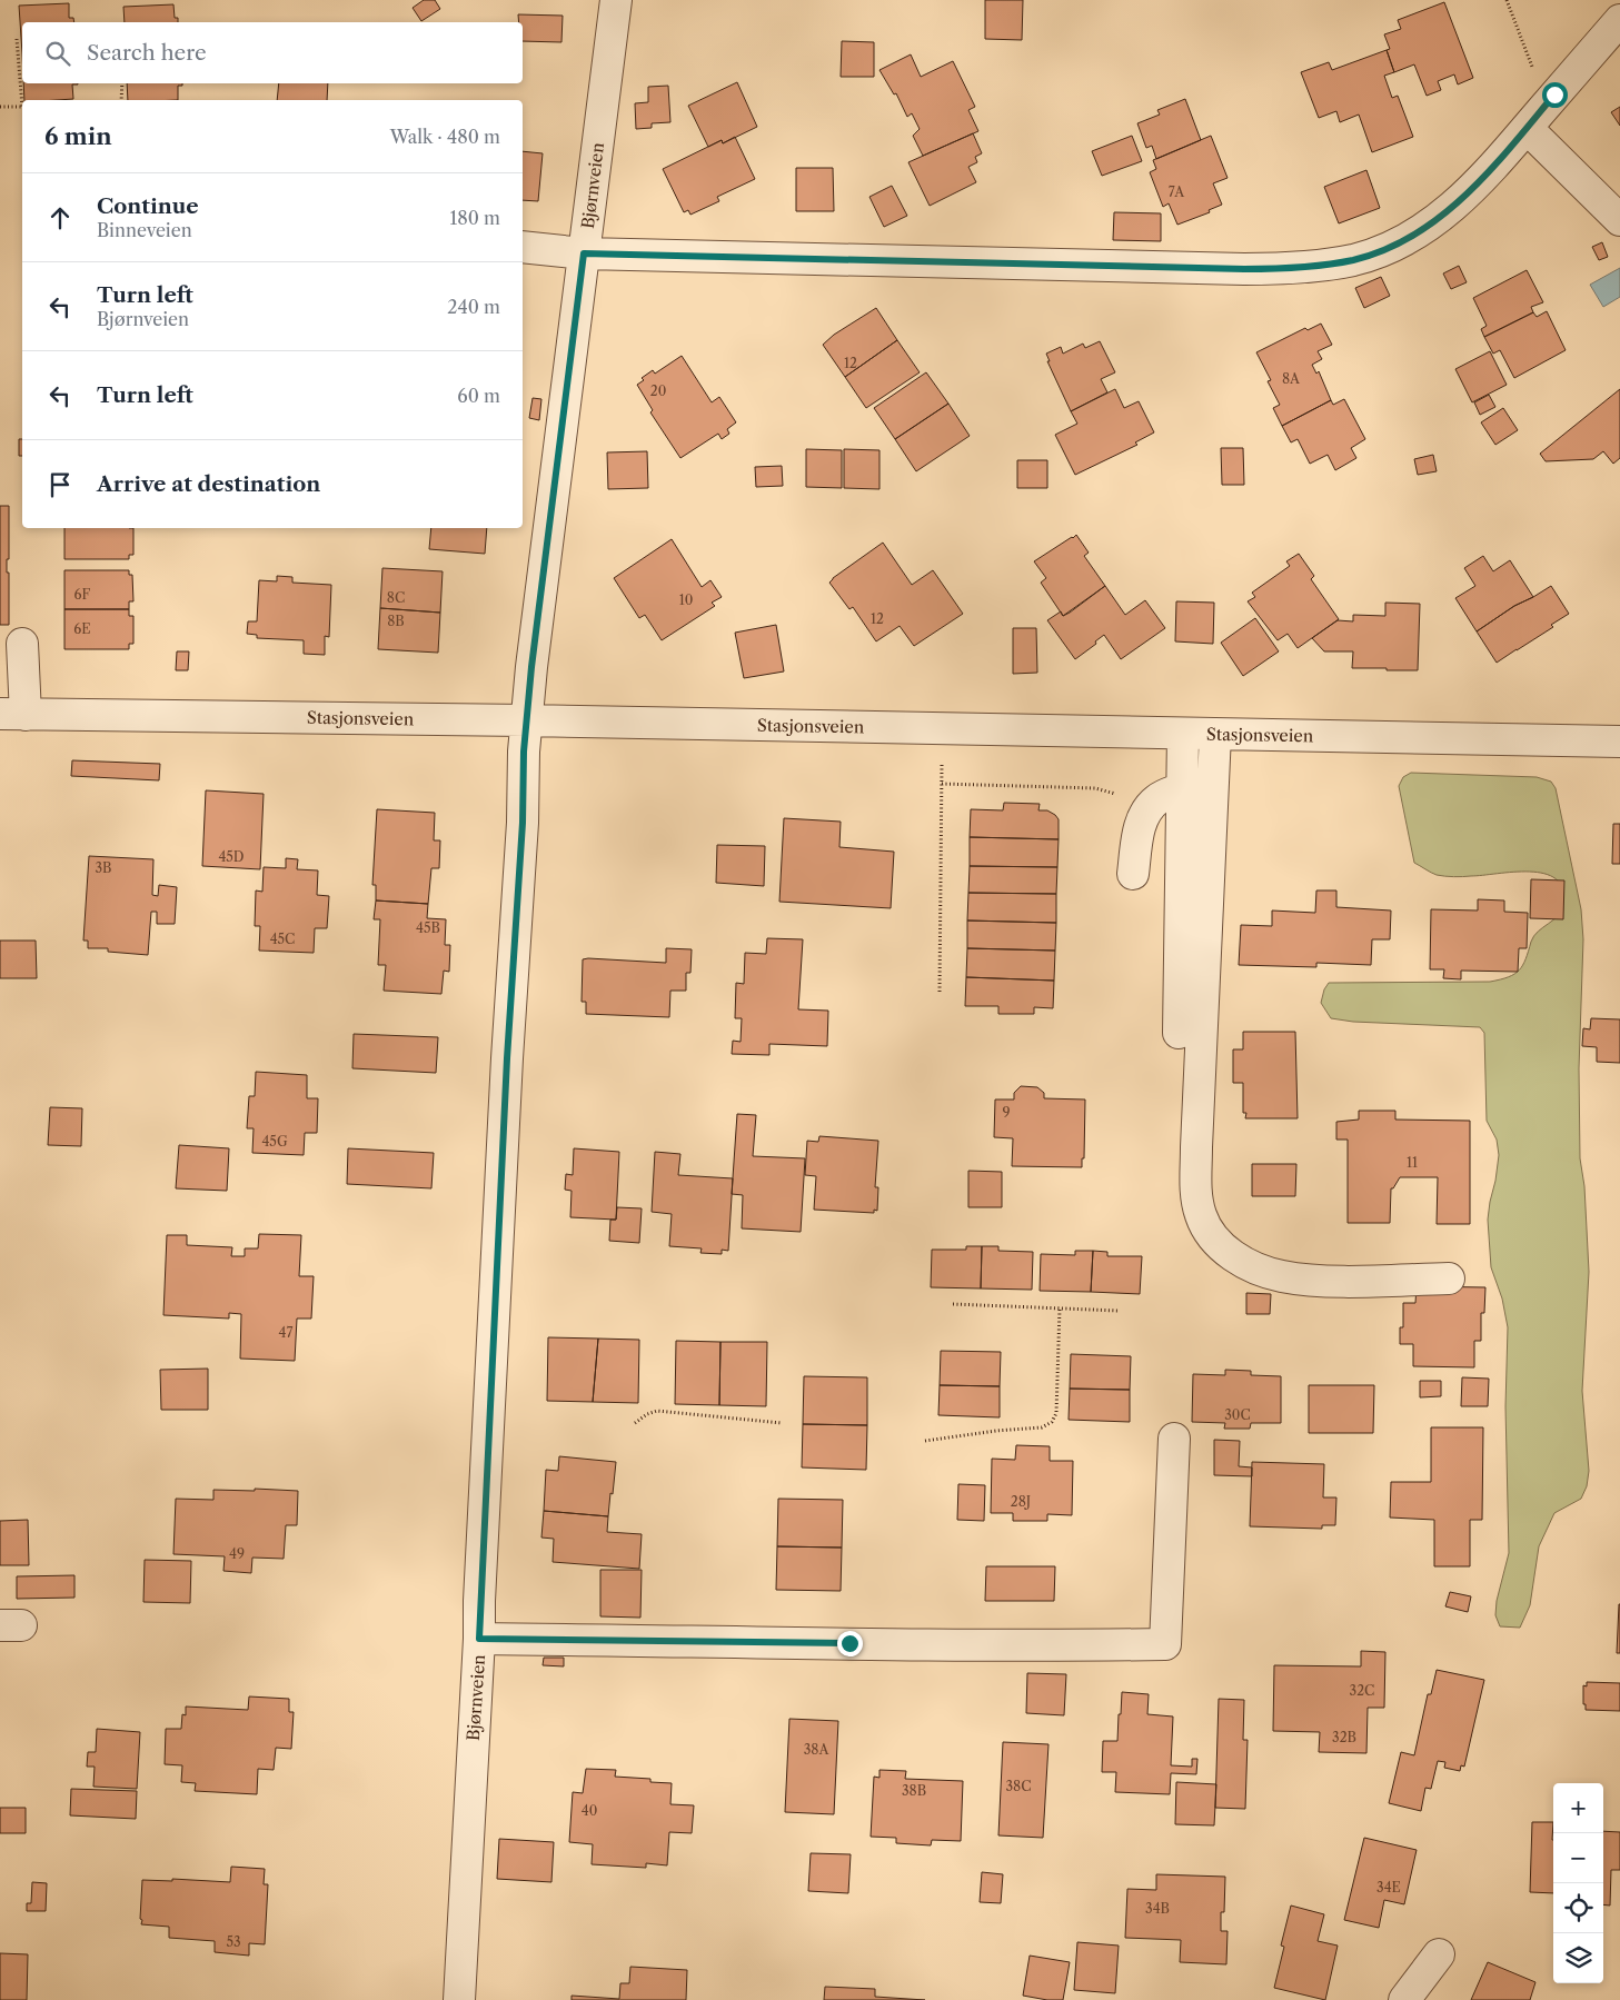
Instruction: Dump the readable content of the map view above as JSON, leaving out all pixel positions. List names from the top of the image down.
{
  "streets": {
    "street": ["Bjørnveien", "Stasjonsveien"]
  },
  "crossings": [
    ["Bjørnveien", "Stasjonsveien"]
  ],
  "house_numbers": [
    "7A",
    "12",
    "8A",
    "20",
    "6F",
    "8C",
    "10",
    "12",
    "8B",
    "6E",
    "45D",
    "3B",
    "45B",
    "45C",
    "9",
    "45G",
    "11",
    "47",
    "30C",
    "28J",
    "49",
    "32C",
    "32B",
    "38A",
    "38C",
    "38B",
    "40",
    "34E",
    "34B",
    "53"
  ],
  "page": {
    "search": "Search here",
    "heading": ["6 min", "Walk · 480 m"],
    "list": [
      ["Continue", "Binneveien", "180 m"],
      ["Turn left", "Bjørnveien", "240 m"],
      ["Turn left", "60 m"],
      "Arrive at destination"
    ],
    "map_buttons": ["+", "−"]
  }
}
